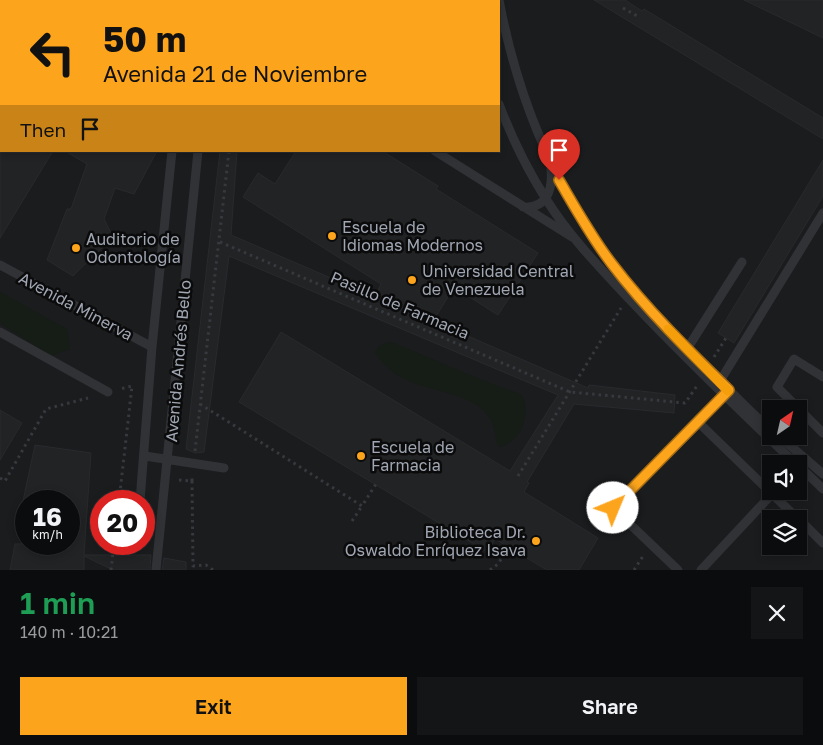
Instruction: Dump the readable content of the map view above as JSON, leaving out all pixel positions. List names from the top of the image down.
{
  "streets": {
    "lane": ["Avenida Minerva", "Avenida Andrés Bello"],
    "path": ["Pasillo de Farmacia"]
  },
  "crossings": [
    ["Avenida Minerva", "Avenida Andrés Bello"]
  ],
  "places": [
    "Escuela de Idiomas Modernos",
    "Auditorio de Odontología",
    "Universidad Central de Venezuela",
    "Escuela de Farmacia",
    "Biblioteca Dr. Oswaldo Enríquez Isava"
  ],
  "north": "top right",
  "page": {
    "turn": ["50 m", "Avenida 21 de Noviembre"],
    "then": "Then",
    "speed": "16 km/h",
    "limit": "20",
    "heading": ["1 min", "140 m · 10:21"],
    "buttons": ["Exit", "Share"]
  }
}
